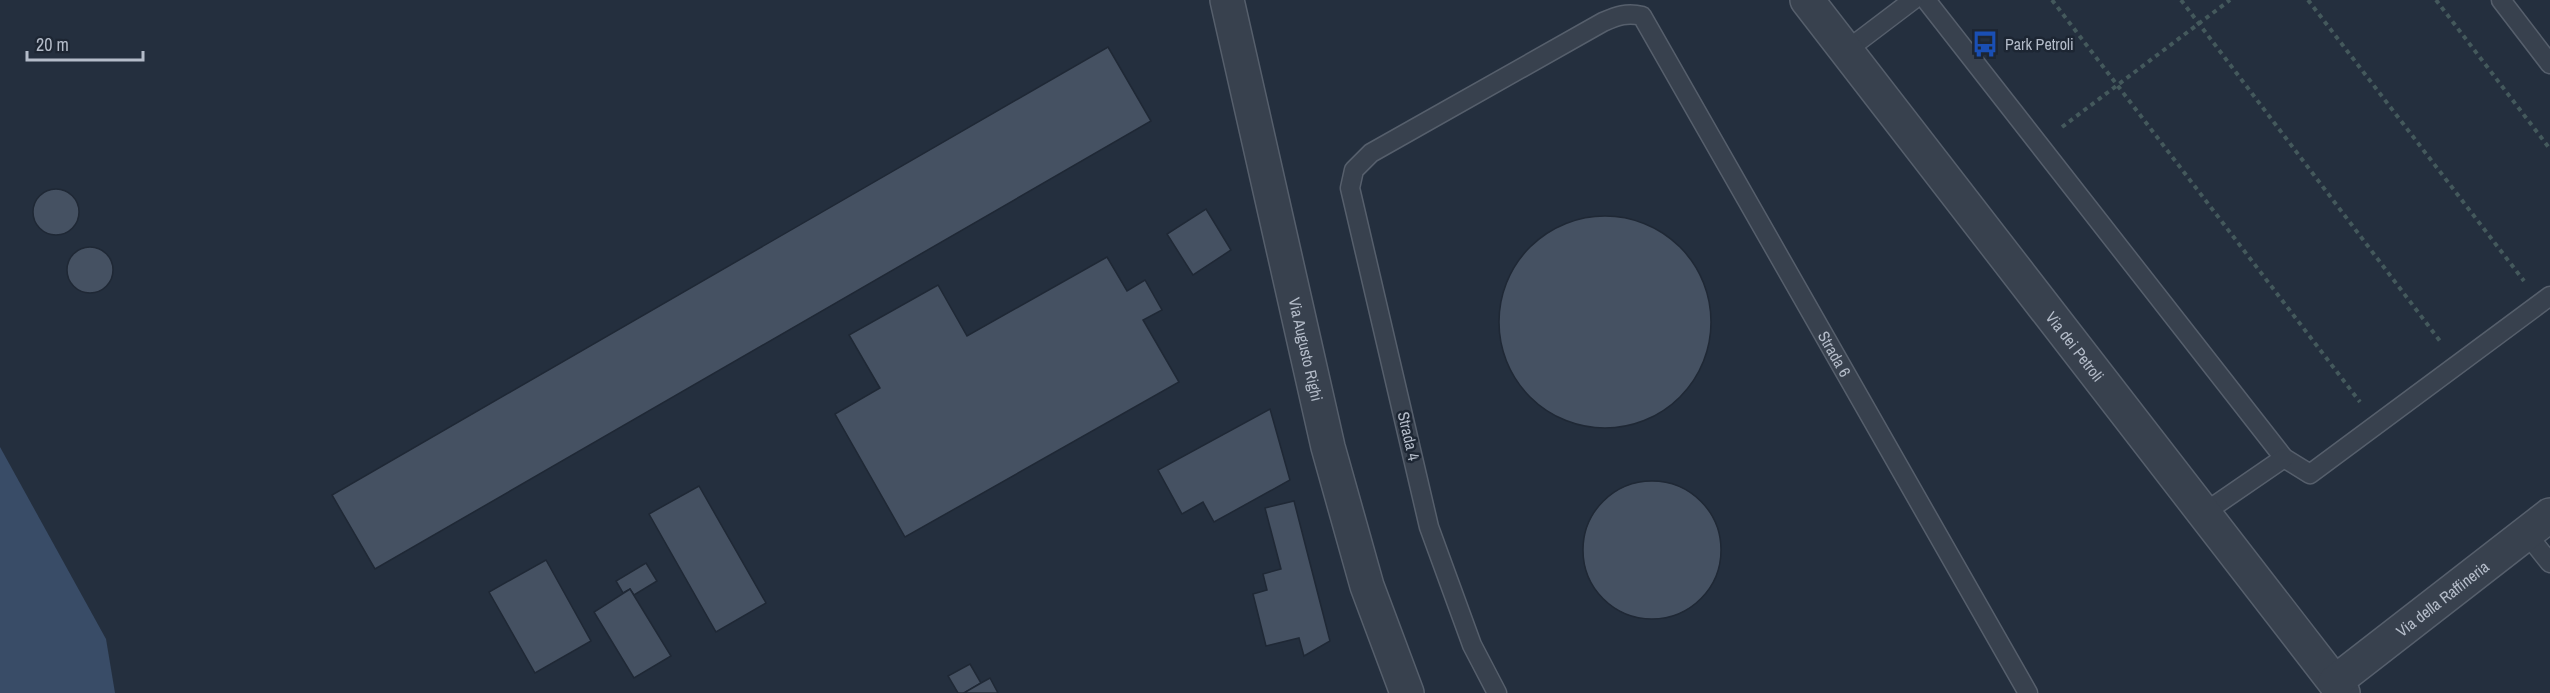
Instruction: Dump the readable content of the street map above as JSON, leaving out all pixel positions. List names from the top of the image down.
{
  "streets": {
    "street": ["Via dei Petroli", "Via Augusto Righi", "Via della Raffineria"],
    "lane": ["Strada 6", "Strada 4"]
  },
  "crossings": [
    ["Via dei Petroli", "Via della Raffineria"],
    ["Strada 6", "Strada 4"]
  ],
  "places": {
    "bus stop": ["Park Petroli"]
  },
  "scale_bar": "20 m"
}
